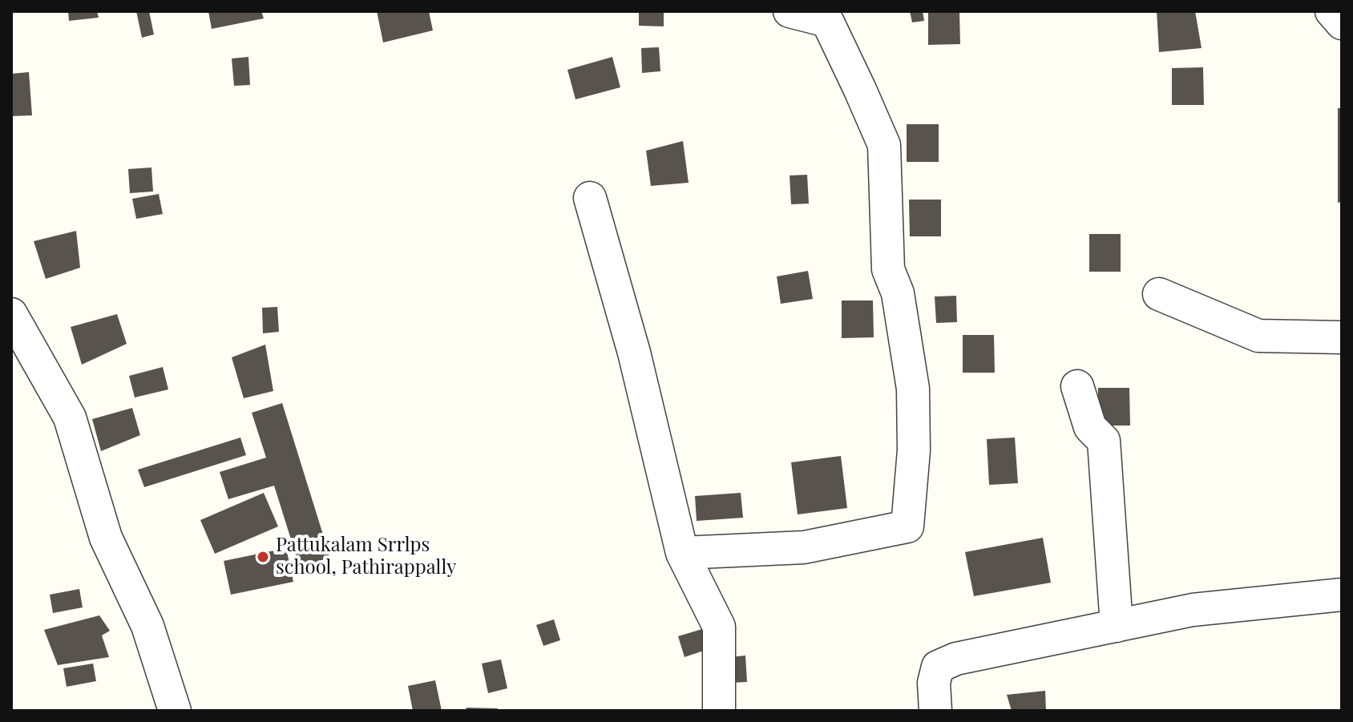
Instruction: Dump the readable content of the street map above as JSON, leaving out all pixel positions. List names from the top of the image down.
{
  "places": ["Pattukalam Srrlps school, Pathirappally"]
}
